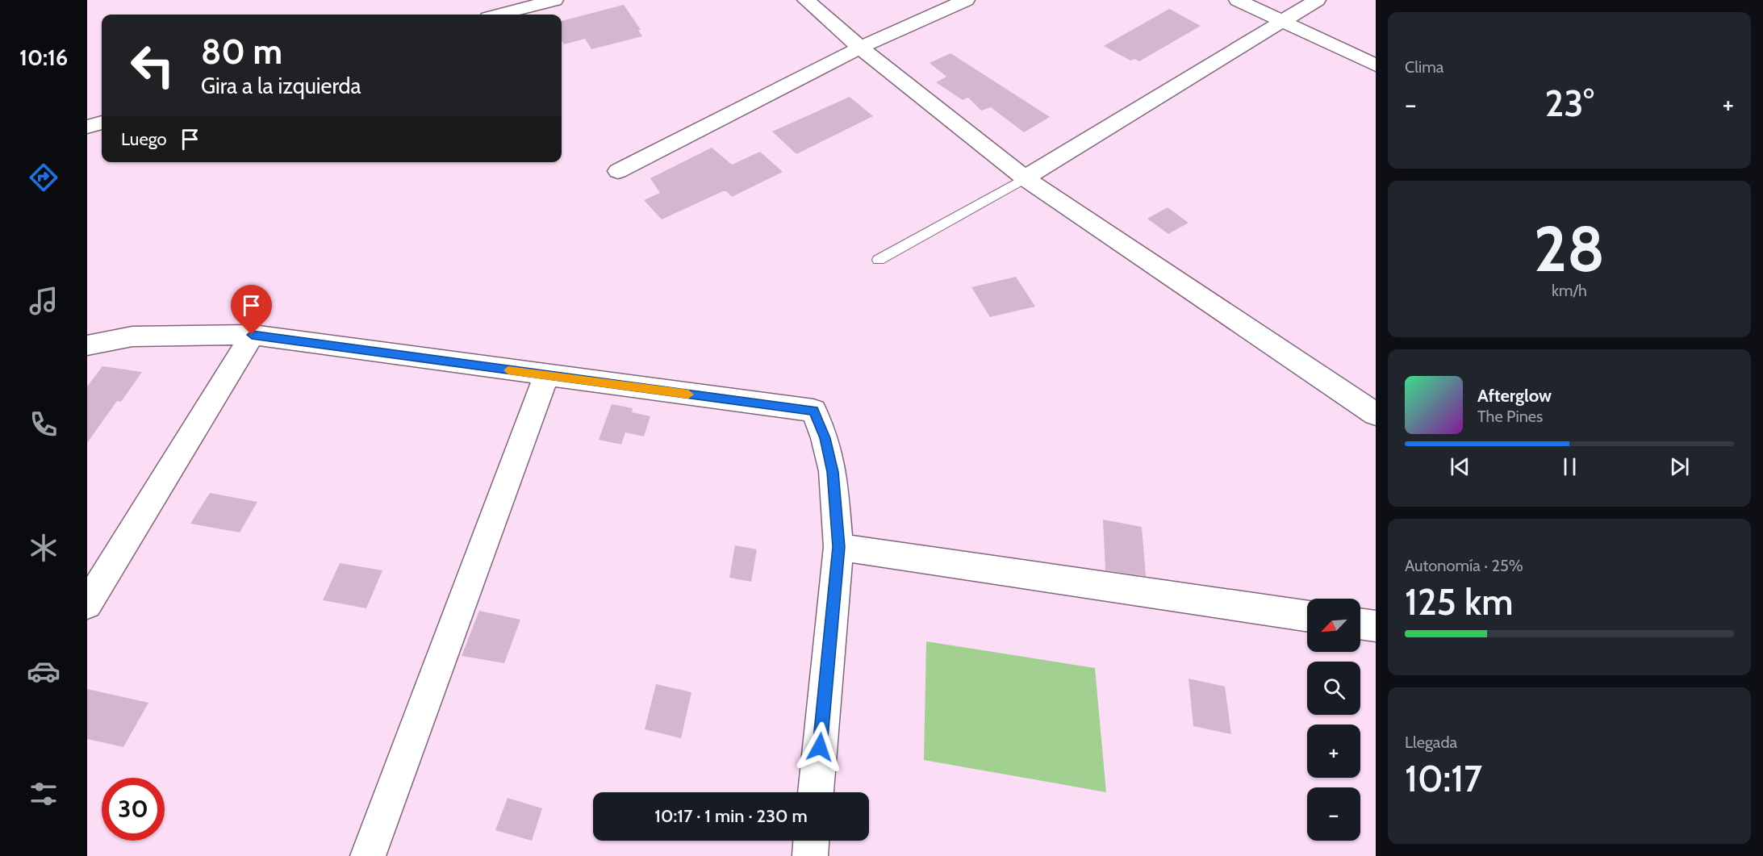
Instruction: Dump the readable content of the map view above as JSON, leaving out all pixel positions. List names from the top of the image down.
{
  "north": "bottom left",
  "page": {
    "tabs": "10:16",
    "tile": [
      "Clima",
      ["28", "km/h"],
      ["Autonomía · 25%", "125 km"],
      ["Llegada", "10:17"]
    ],
    "turn": ["80 m", "Gira a la izquierda"],
    "heat": ["−", "23°", "+"],
    "then": "Luego",
    "song": ["Afterglow", "The Pines"],
    "map_buttons": ["+", "−"],
    "limit": "30",
    "trip": "10:17 · 1 min · 230 m"
  }
}
